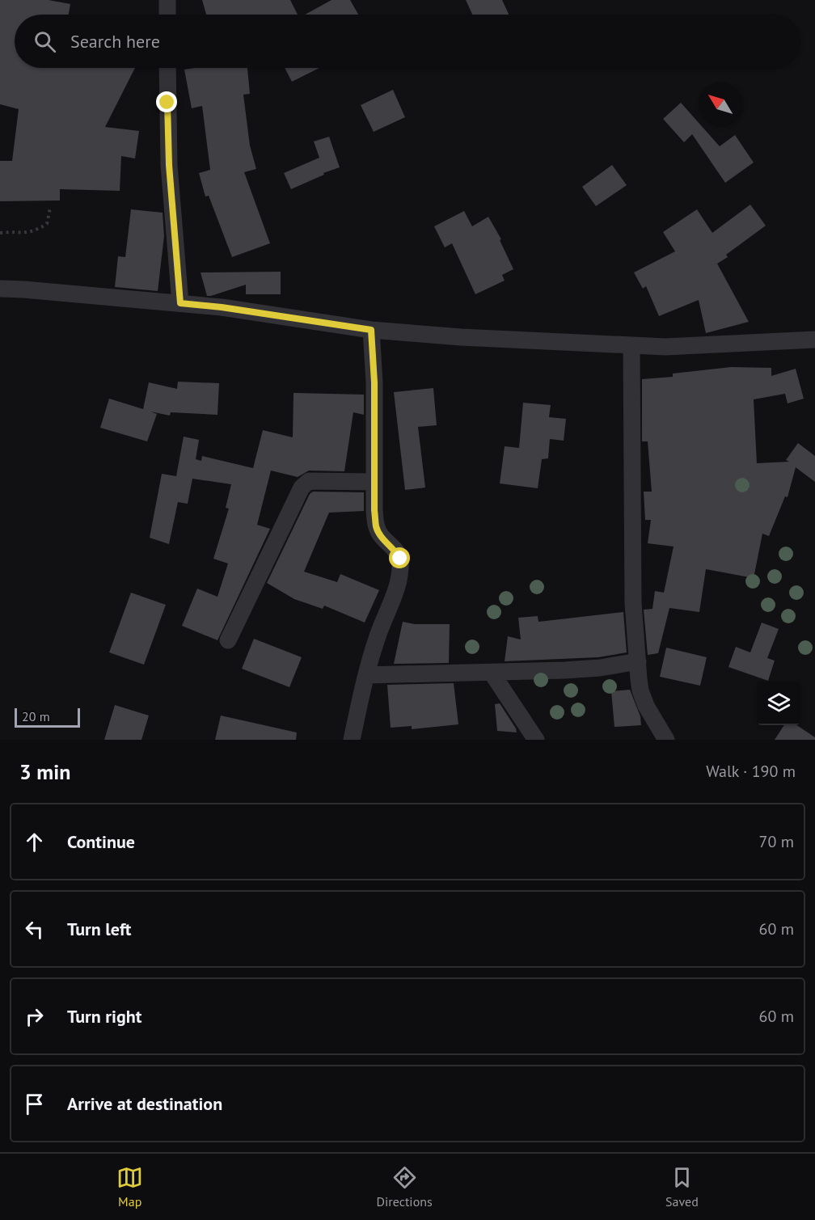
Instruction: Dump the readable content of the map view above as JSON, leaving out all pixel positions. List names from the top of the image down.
{
  "scale_bar": "20 m",
  "north": "top left",
  "page": {
    "search": "Search here",
    "scale": "20 m",
    "heading": ["3 min", "Walk · 190 m"],
    "list": [
      ["Continue", "70 m"],
      ["Turn left", "60 m"],
      ["Turn right", "60 m"],
      "Arrive at destination"
    ],
    "nav": ["Map", "Directions", "Saved"]
  }
}
